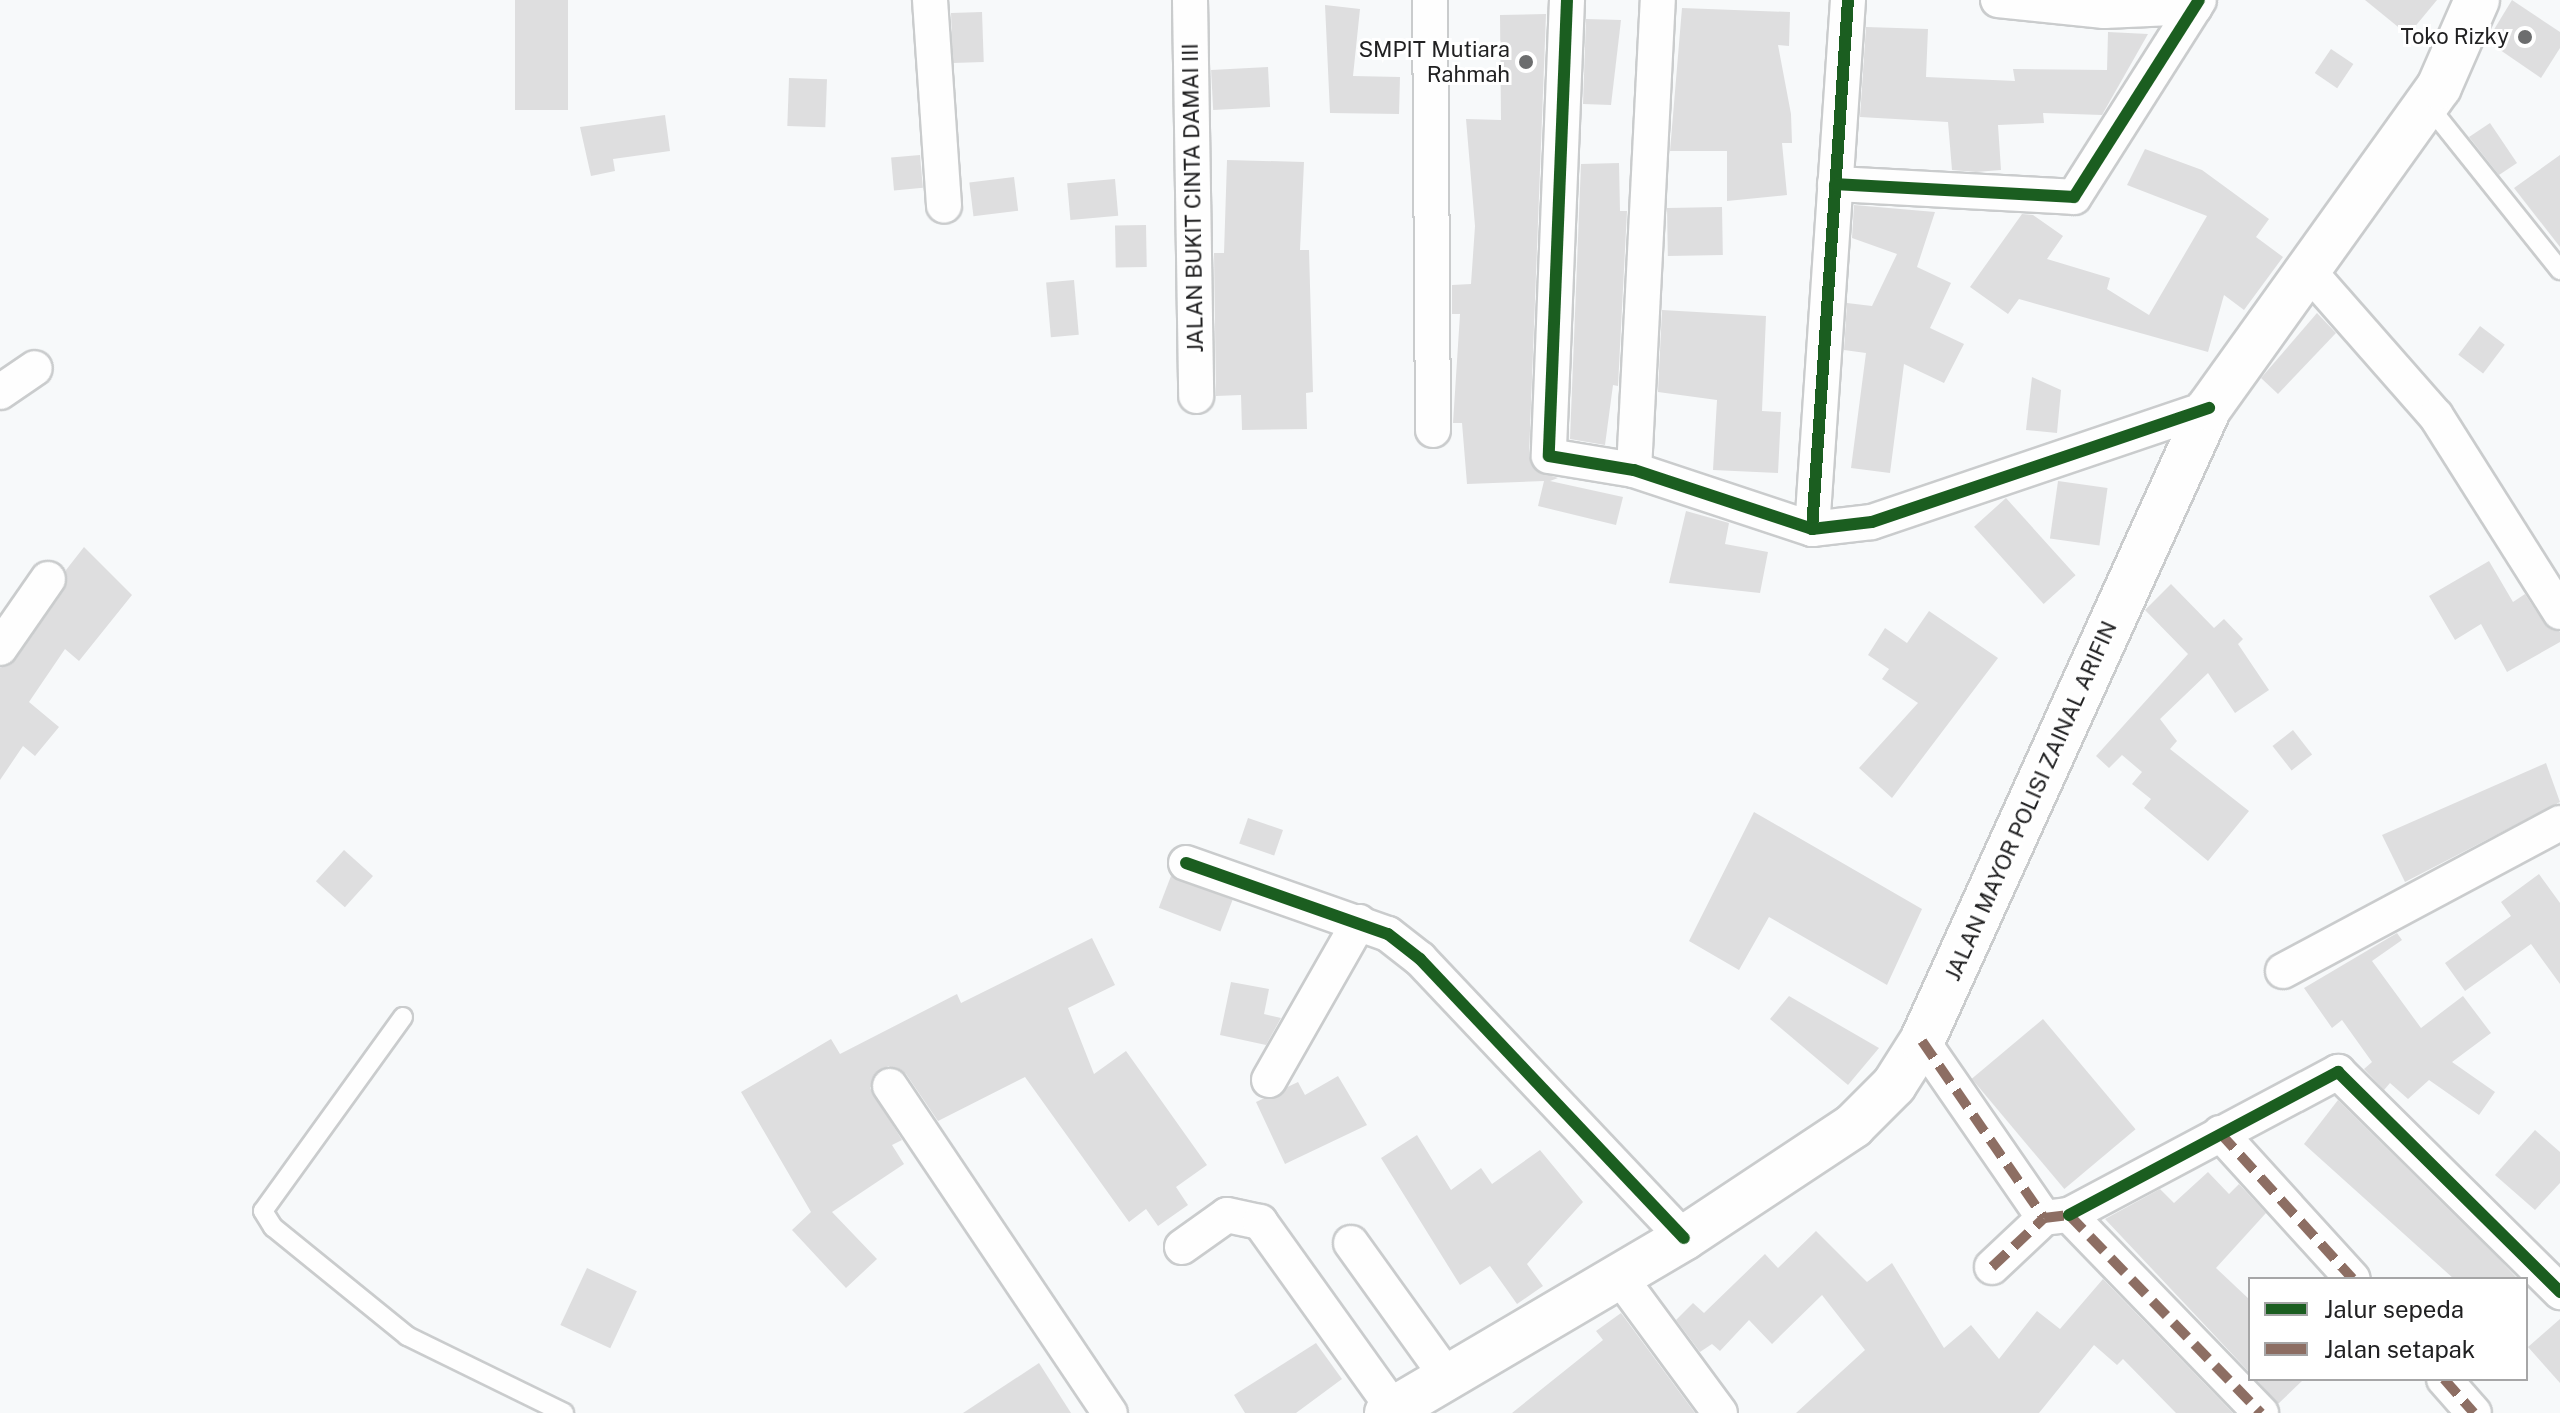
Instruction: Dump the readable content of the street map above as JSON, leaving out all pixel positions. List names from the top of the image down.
{
  "streets": {
    "main road": ["JALAN MAYOR POLISI ZAINAL ARIFIN"],
    "street": ["JALAN BUKIT CINTA DAMAI III"]
  },
  "places": ["Toko Rizky", "SMPIT Mutiara Rahmah"],
  "legend": ["Jalur sepeda", "Jalan setapak"]
}
